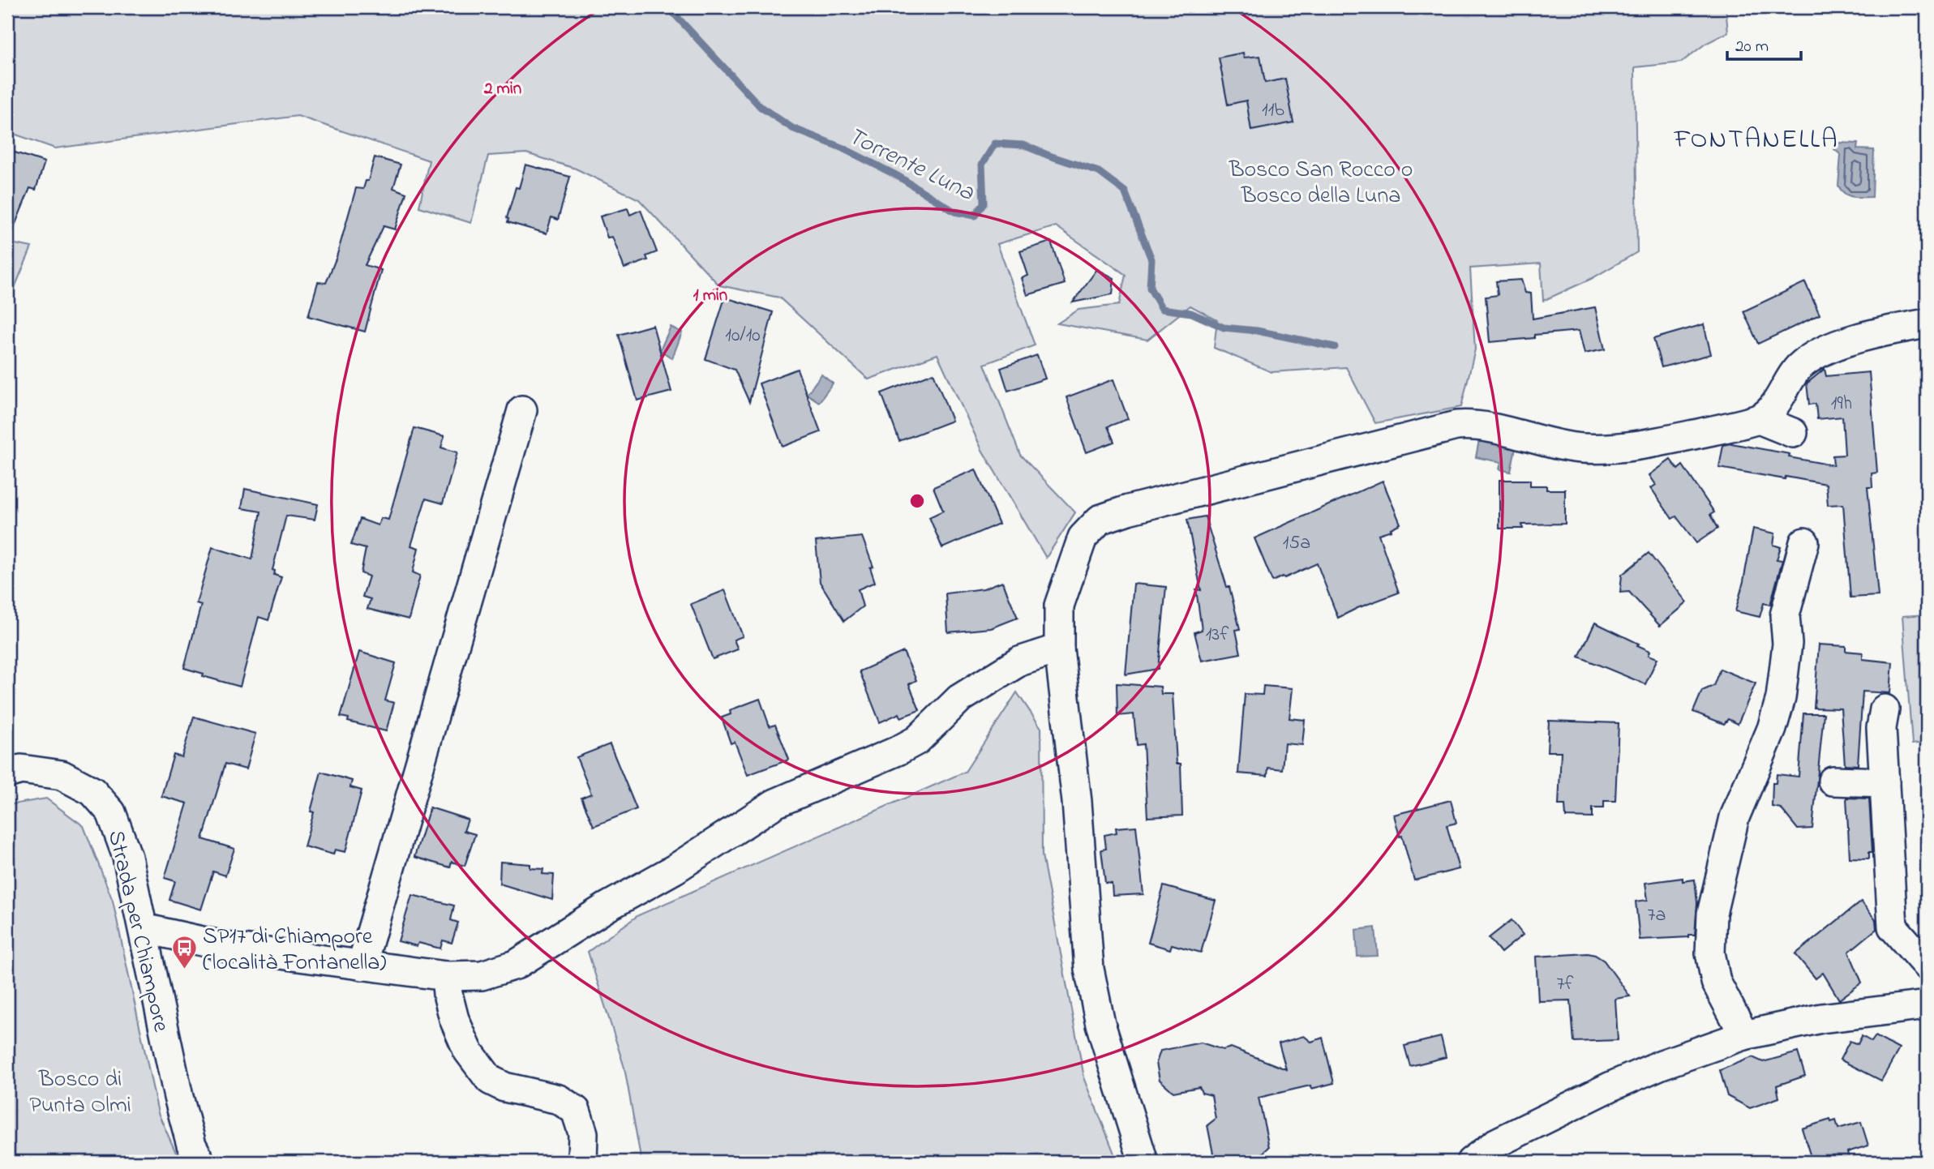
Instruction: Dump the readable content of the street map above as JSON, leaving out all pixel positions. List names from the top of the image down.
{
  "streets": {
    "street": ["Strada per Chiampore"]
  },
  "districts": ["FONTANELLA"],
  "water": ["Torrente Luna"],
  "parks": ["Bosco San Rocco o Bosco della Luna", "Bosco di Punta Olmi"],
  "places": {
    "bus stop": ["SP17 di Chiampore (località Fontanella)"]
  },
  "house_numbers": [
    "11b",
    "10/10",
    "19h",
    "15a",
    "13f",
    "7a",
    "7f"
  ],
  "scale_bar": "20 m",
  "rings": ["2 min", "1 min"]
}
